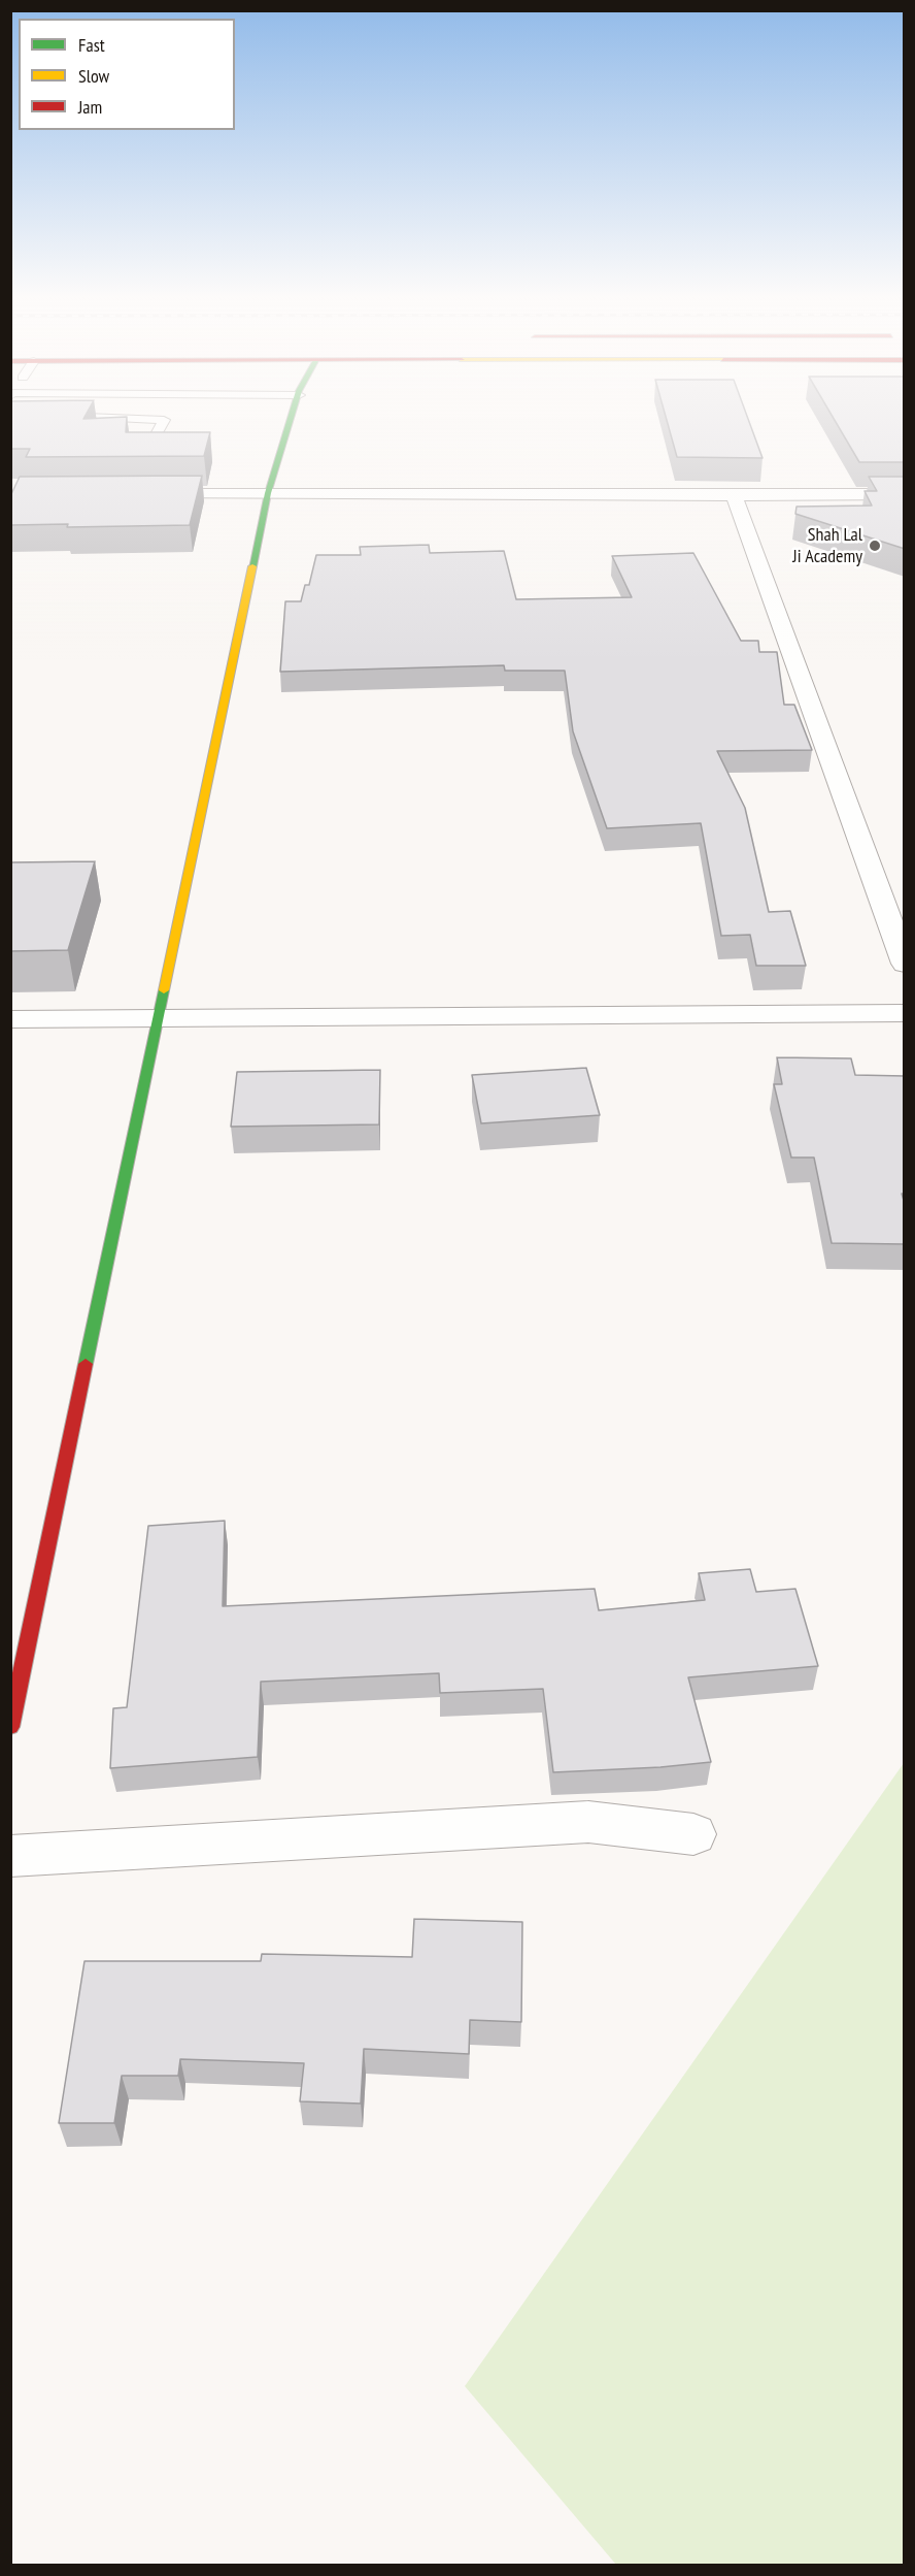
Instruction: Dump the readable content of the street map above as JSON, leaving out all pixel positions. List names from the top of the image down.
{
  "places": ["Shah Lal Ji Academy"],
  "legend": ["Fast", "Slow", "Jam"]
}
